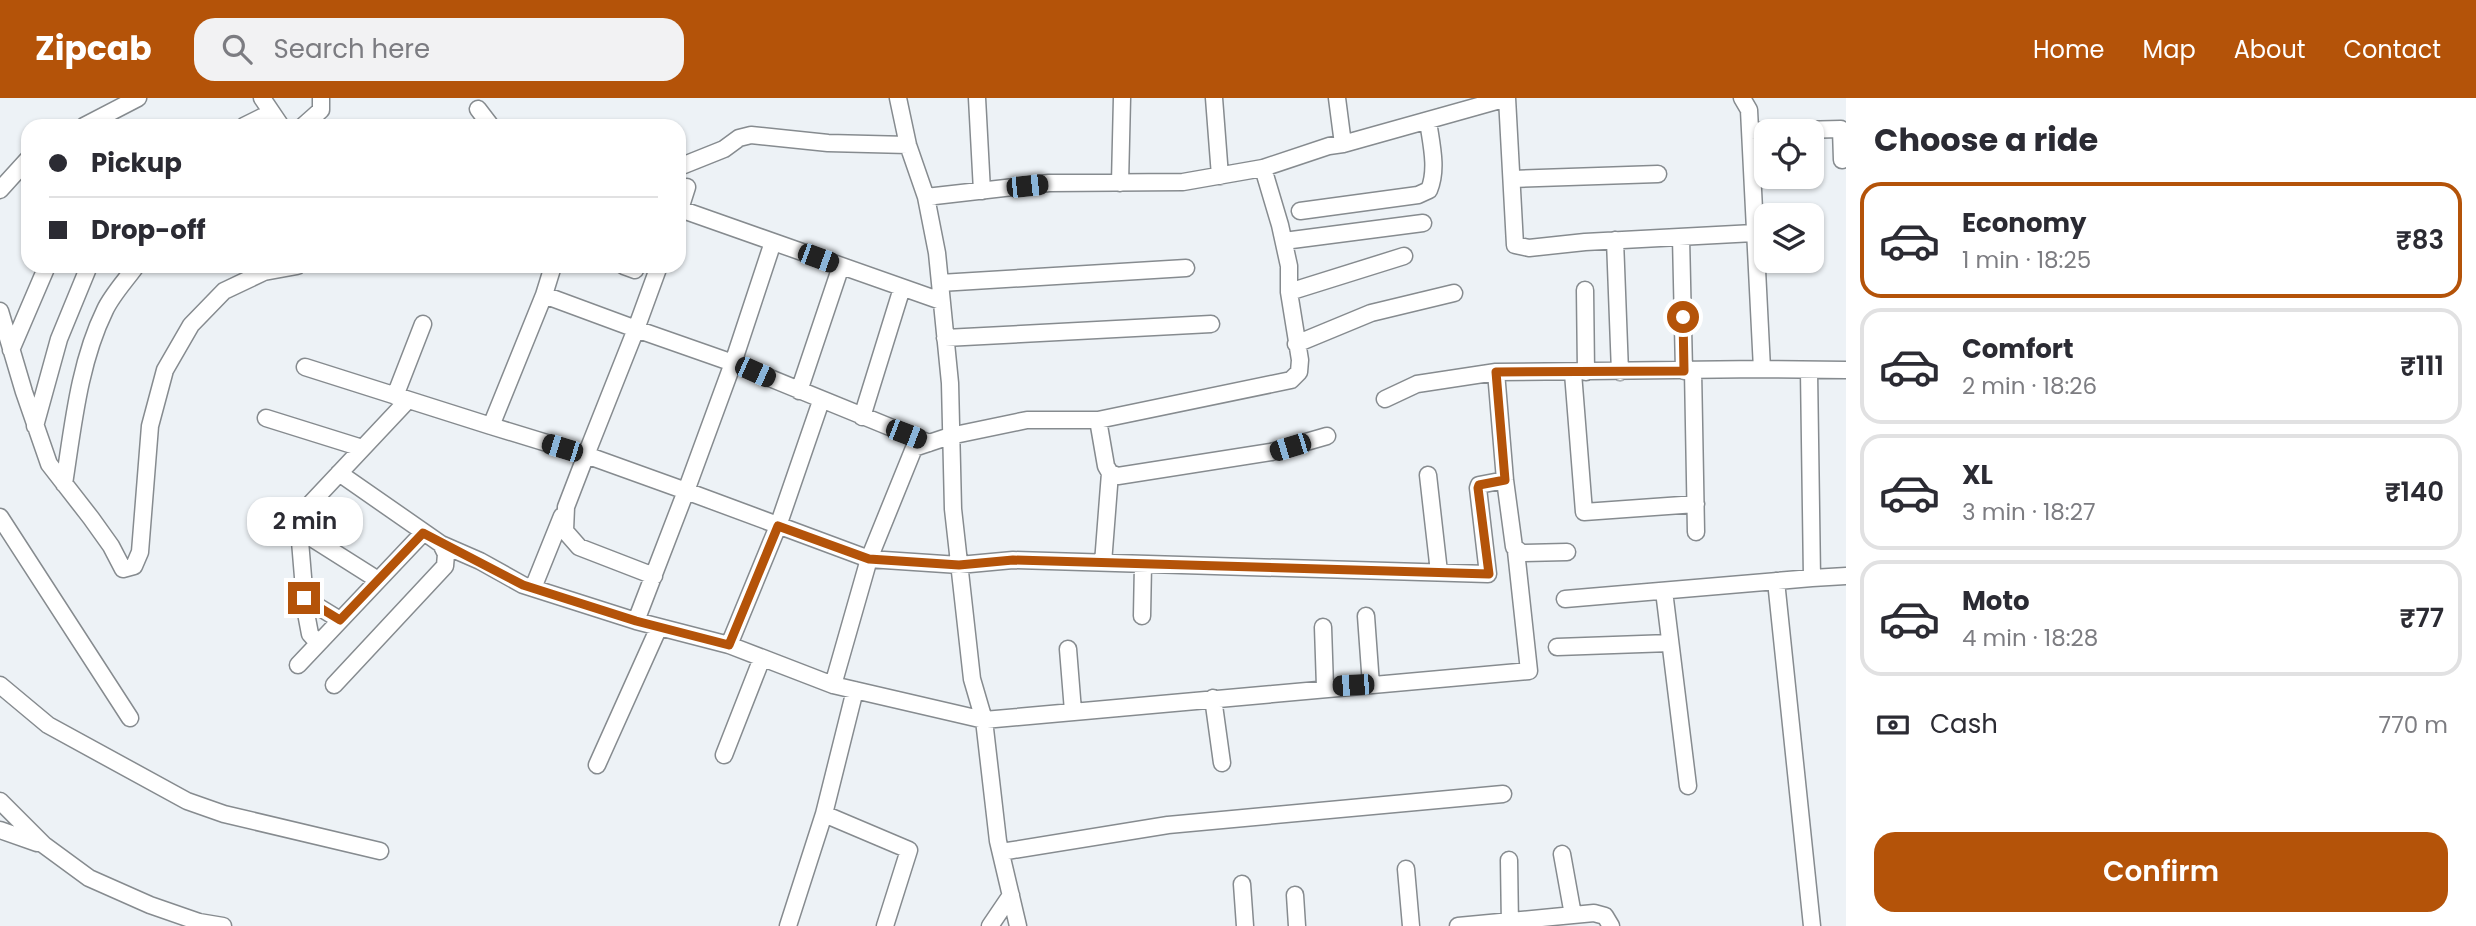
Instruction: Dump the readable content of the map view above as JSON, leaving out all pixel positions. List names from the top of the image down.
{
  "page": {
    "header": "Zipcab",
    "search": "Search here",
    "nav": [
      "Home",
      "Map",
      "About",
      "Contact"
    ],
    "heading": "Choose a ride",
    "banner": ["Pickup", "Drop-off"],
    "list": [
      {
        "name": "Economy",
        "note": "1 min · 18:25",
        "value": "₹83"
      },
      {
        "name": "Comfort",
        "note": "2 min · 18:26",
        "value": "₹111"
      },
      {
        "name": "XL",
        "note": "3 min · 18:27",
        "value": "₹140"
      },
      {
        "name": "Moto",
        "note": "4 min · 18:28",
        "value": "₹77"
      }
    ],
    "bubble": "2 min",
    "pay": ["Cash", "770 m"],
    "buttons": "Confirm"
  }
}
